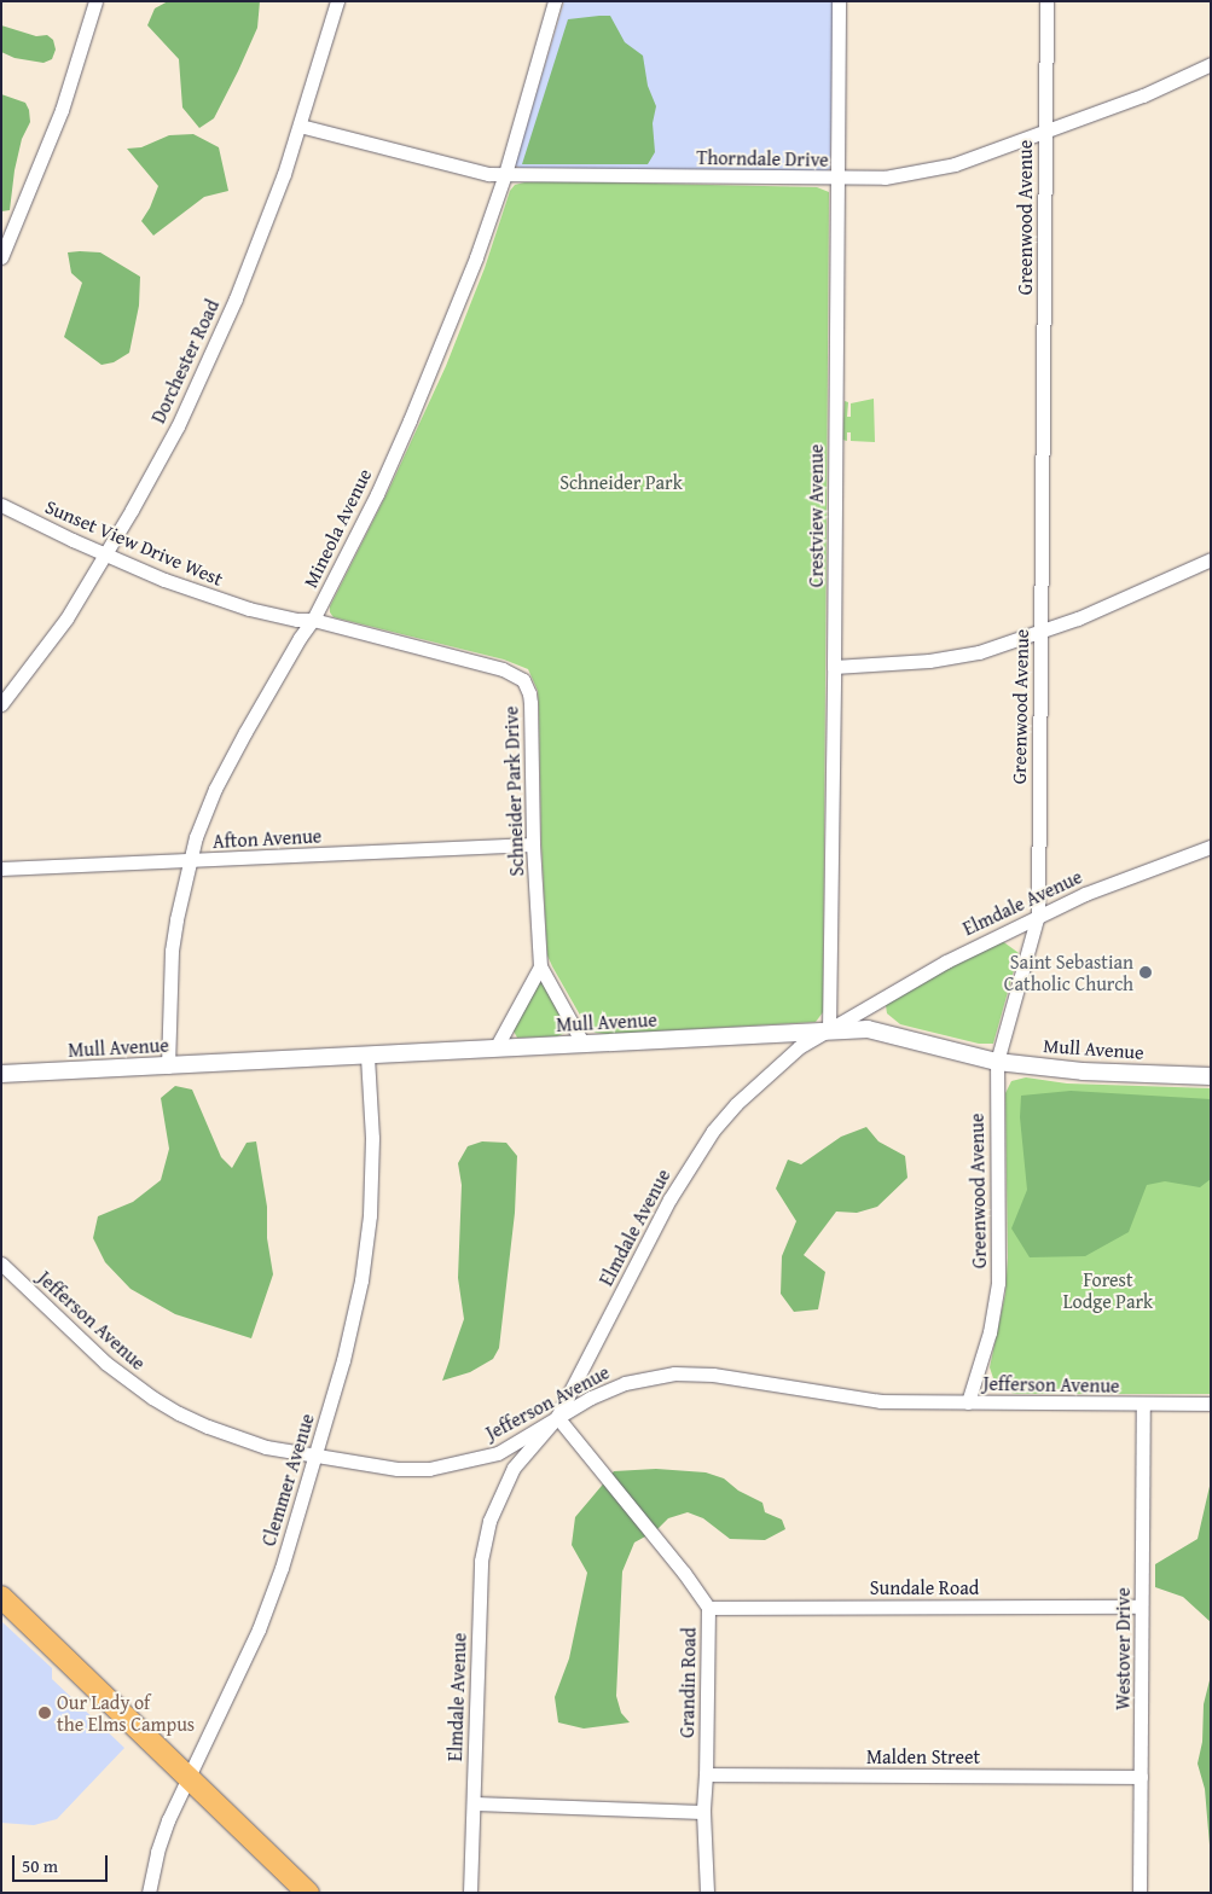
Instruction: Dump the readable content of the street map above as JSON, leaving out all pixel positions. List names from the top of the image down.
{
  "streets": {
    "street": [
      "Thorndale Drive",
      "Greenwood Avenue",
      "Dorchester Road",
      "Crestview Avenue",
      "Mineola Avenue",
      "Sunset View Drive West",
      "Schneider Park Drive",
      "Afton Avenue",
      "Elmdale Avenue",
      "Mull Avenue",
      "Jefferson Avenue",
      "Clemmer Avenue",
      "Sundale Road",
      "Westover Drive",
      "Grandin Road",
      "Malden Street"
    ]
  },
  "crossings": [
    ["Thorndale Drive", "Greenwood Avenue"],
    ["Thorndale Drive", "Dorchester Road"],
    ["Thorndale Drive", "Crestview Avenue"],
    ["Thorndale Drive", "Mineola Avenue"],
    ["Greenwood Avenue", "Elmdale Avenue"],
    ["Greenwood Avenue", "Mull Avenue"],
    ["Greenwood Avenue", "Jefferson Avenue"],
    ["Dorchester Road", "Sunset View Drive West"],
    ["Crestview Avenue", "Elmdale Avenue"],
    ["Crestview Avenue", "Mull Avenue"],
    ["Mineola Avenue", "Sunset View Drive West"],
    ["Mineola Avenue", "Afton Avenue"],
    ["Mineola Avenue", "Mull Avenue"],
    ["Sunset View Drive West", "Schneider Park Drive"],
    ["Schneider Park Drive", "Afton Avenue"],
    ["Schneider Park Drive", "Mull Avenue"],
    ["Elmdale Avenue", "Mull Avenue"],
    ["Elmdale Avenue", "Jefferson Avenue"],
    ["Elmdale Avenue", "Grandin Road"],
    ["Mull Avenue", "Clemmer Avenue"],
    ["Jefferson Avenue", "Clemmer Avenue"],
    ["Jefferson Avenue", "Westover Drive"],
    ["Jefferson Avenue", "Grandin Road"],
    ["Sundale Road", "Westover Drive"],
    ["Sundale Road", "Grandin Road"],
    ["Westover Drive", "Malden Street"],
    ["Grandin Road", "Malden Street"]
  ],
  "parks": ["Schneider Park", "Forest Lodge Park"],
  "places": ["Saint Sebastian Catholic Church", "Our Lady of the Elms Campus"],
  "scale_bar": "50 m"
}
